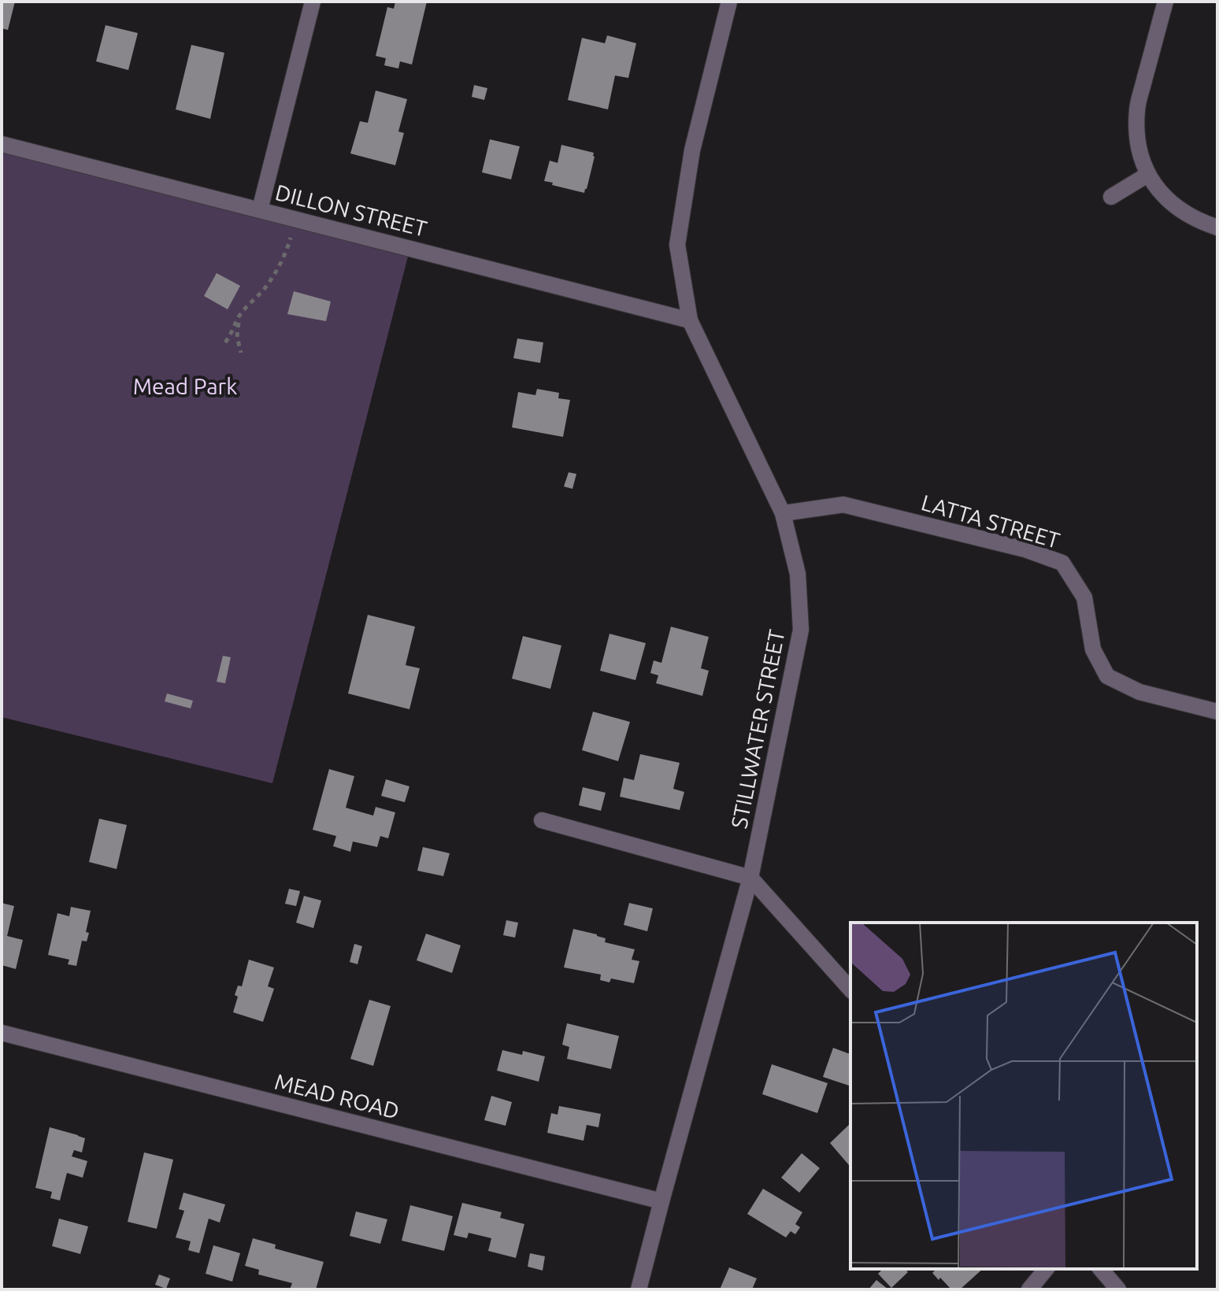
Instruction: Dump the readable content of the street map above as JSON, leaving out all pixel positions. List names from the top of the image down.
{
  "streets": {
    "street": [
      "DILLON STREET",
      "LATTA STREET",
      "STILLWATER STREET",
      "MEAD ROAD"
    ]
  },
  "crossings": [
    ["DILLON STREET", "STILLWATER STREET"],
    ["LATTA STREET", "STILLWATER STREET"],
    ["STILLWATER STREET", "MEAD ROAD"]
  ],
  "parks": ["Mead Park"]
}
